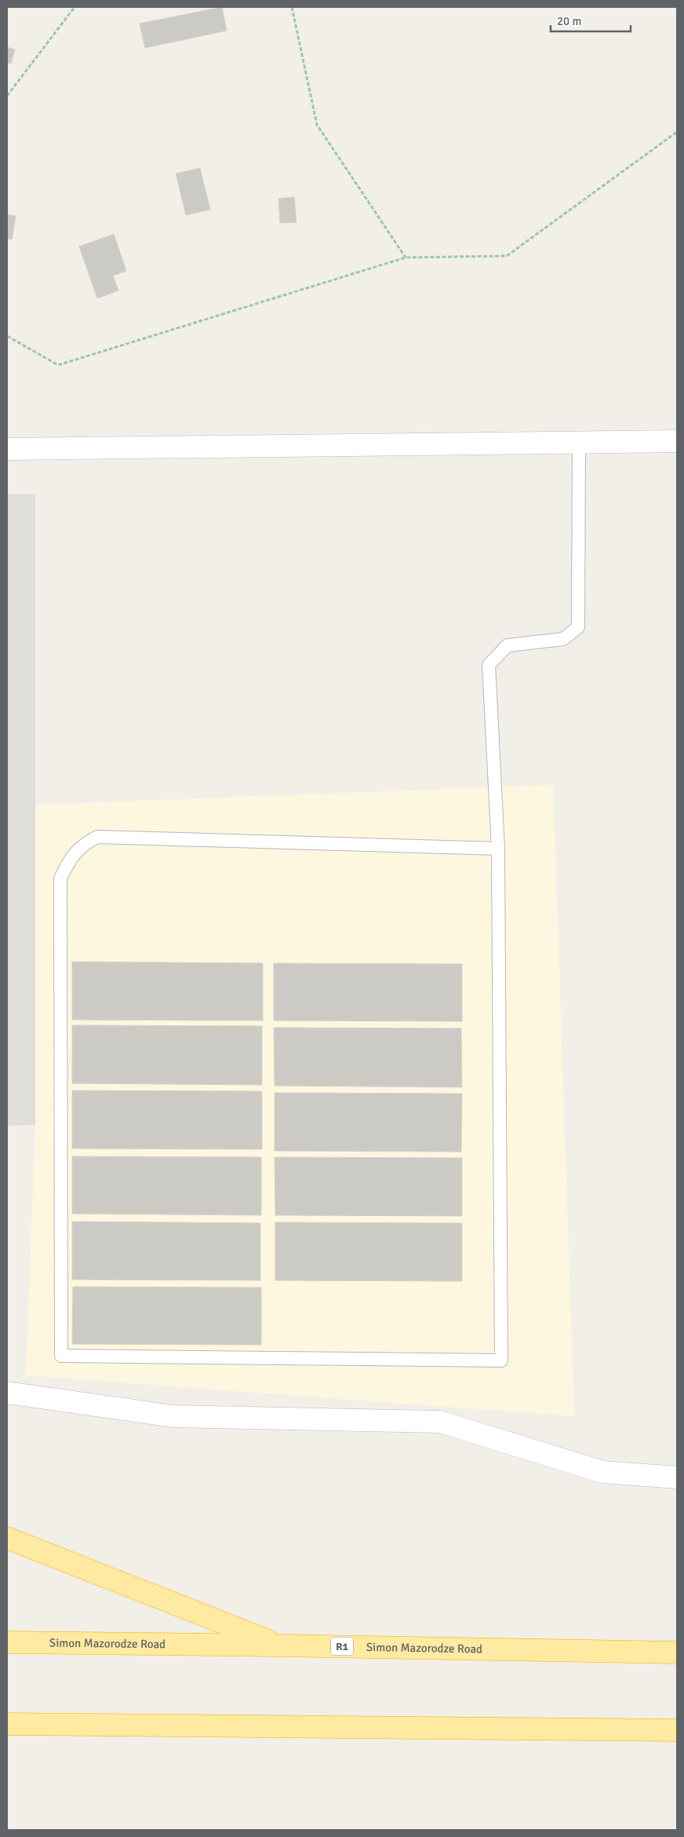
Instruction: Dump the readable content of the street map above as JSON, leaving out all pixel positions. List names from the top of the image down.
{
  "streets": {
    "highway": ["Simon Mazorodze Road", "R1"]
  },
  "scale_bar": "20 m"
}
